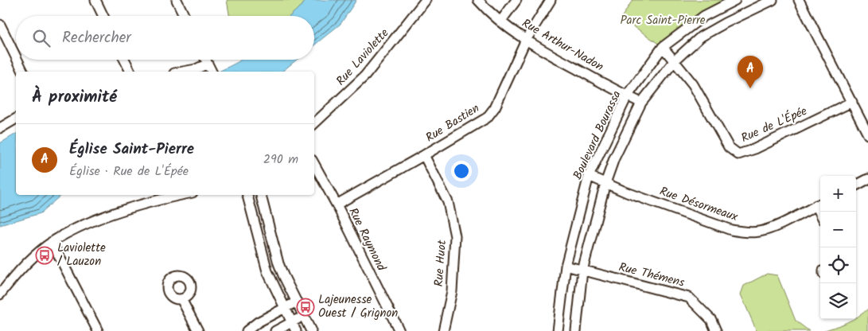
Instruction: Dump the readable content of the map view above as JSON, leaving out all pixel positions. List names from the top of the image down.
{
  "streets": {
    "street": [
      "Rue Arthur-Nadon",
      "Rue Laviolette",
      "Rue Bastien",
      "Rue de L'Épée",
      "Boulevard Bourassa",
      "Rue Désormeaux",
      "Rue Raymond",
      "Rue Huot",
      "Rue Thémens"
    ]
  },
  "crossings": [
    ["Rue Arthur-Nadon", "Rue Bastien"],
    ["Rue Arthur-Nadon", "Boulevard Bourassa"],
    ["Rue Bastien", "Rue Raymond"],
    ["Rue Bastien", "Rue Huot"],
    ["Rue de L'Épée", "Boulevard Bourassa"],
    ["Boulevard Bourassa", "Rue Désormeaux"],
    ["Boulevard Bourassa", "Rue Thémens"]
  ],
  "parks": ["Parc Saint-Pierre"],
  "places": {
    "bus stop": ["Laviolette / Lauzon", "Lajeunesse Ouest / Grignon"]
  },
  "page": {
    "search": "Rechercher",
    "pins": "A",
    "heading": "À proximité",
    "list": [
      {
        "mark": "A",
        "name": "Église Saint-Pierre",
        "note": "Église · Rue de L'Épée",
        "value": "290 m"
      }
    ],
    "map_buttons": ["+", "−"]
  }
}
